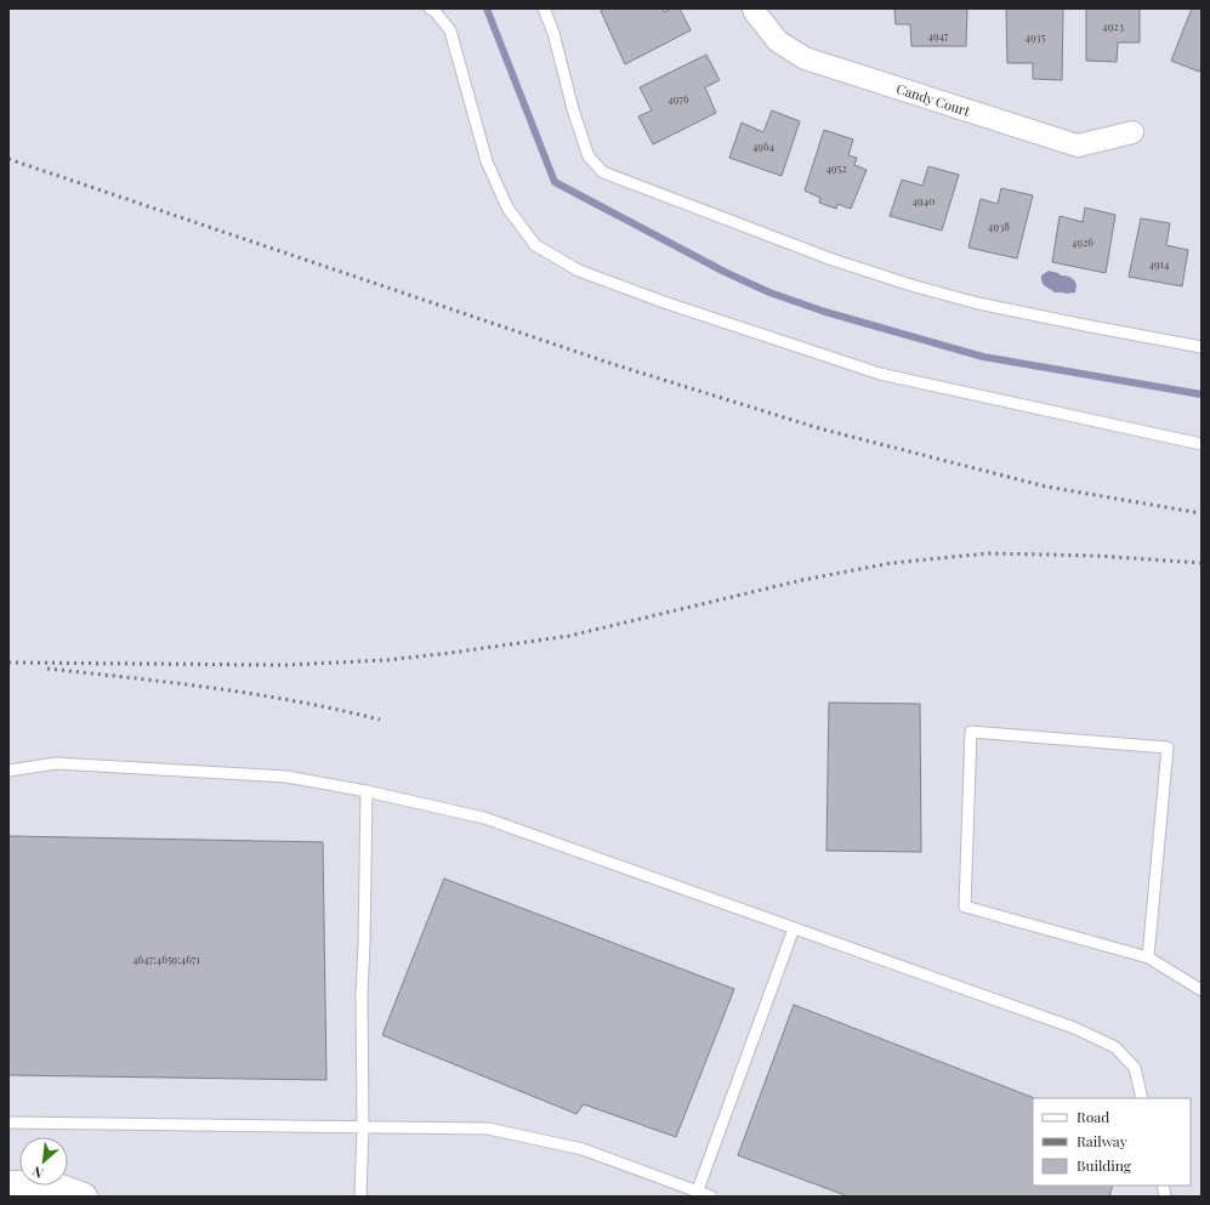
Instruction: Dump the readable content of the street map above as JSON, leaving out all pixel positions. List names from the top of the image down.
{
  "streets": {
    "street": ["Candy Court"]
  },
  "house_numbers": [
    "4923",
    "4947",
    "4935",
    "4976",
    "4964",
    "4952",
    "4940",
    "4938",
    "4926",
    "4914",
    "4647;4659;4671"
  ],
  "legend": ["Road", "Railway", "Building"],
  "north": "bottom left"
}
